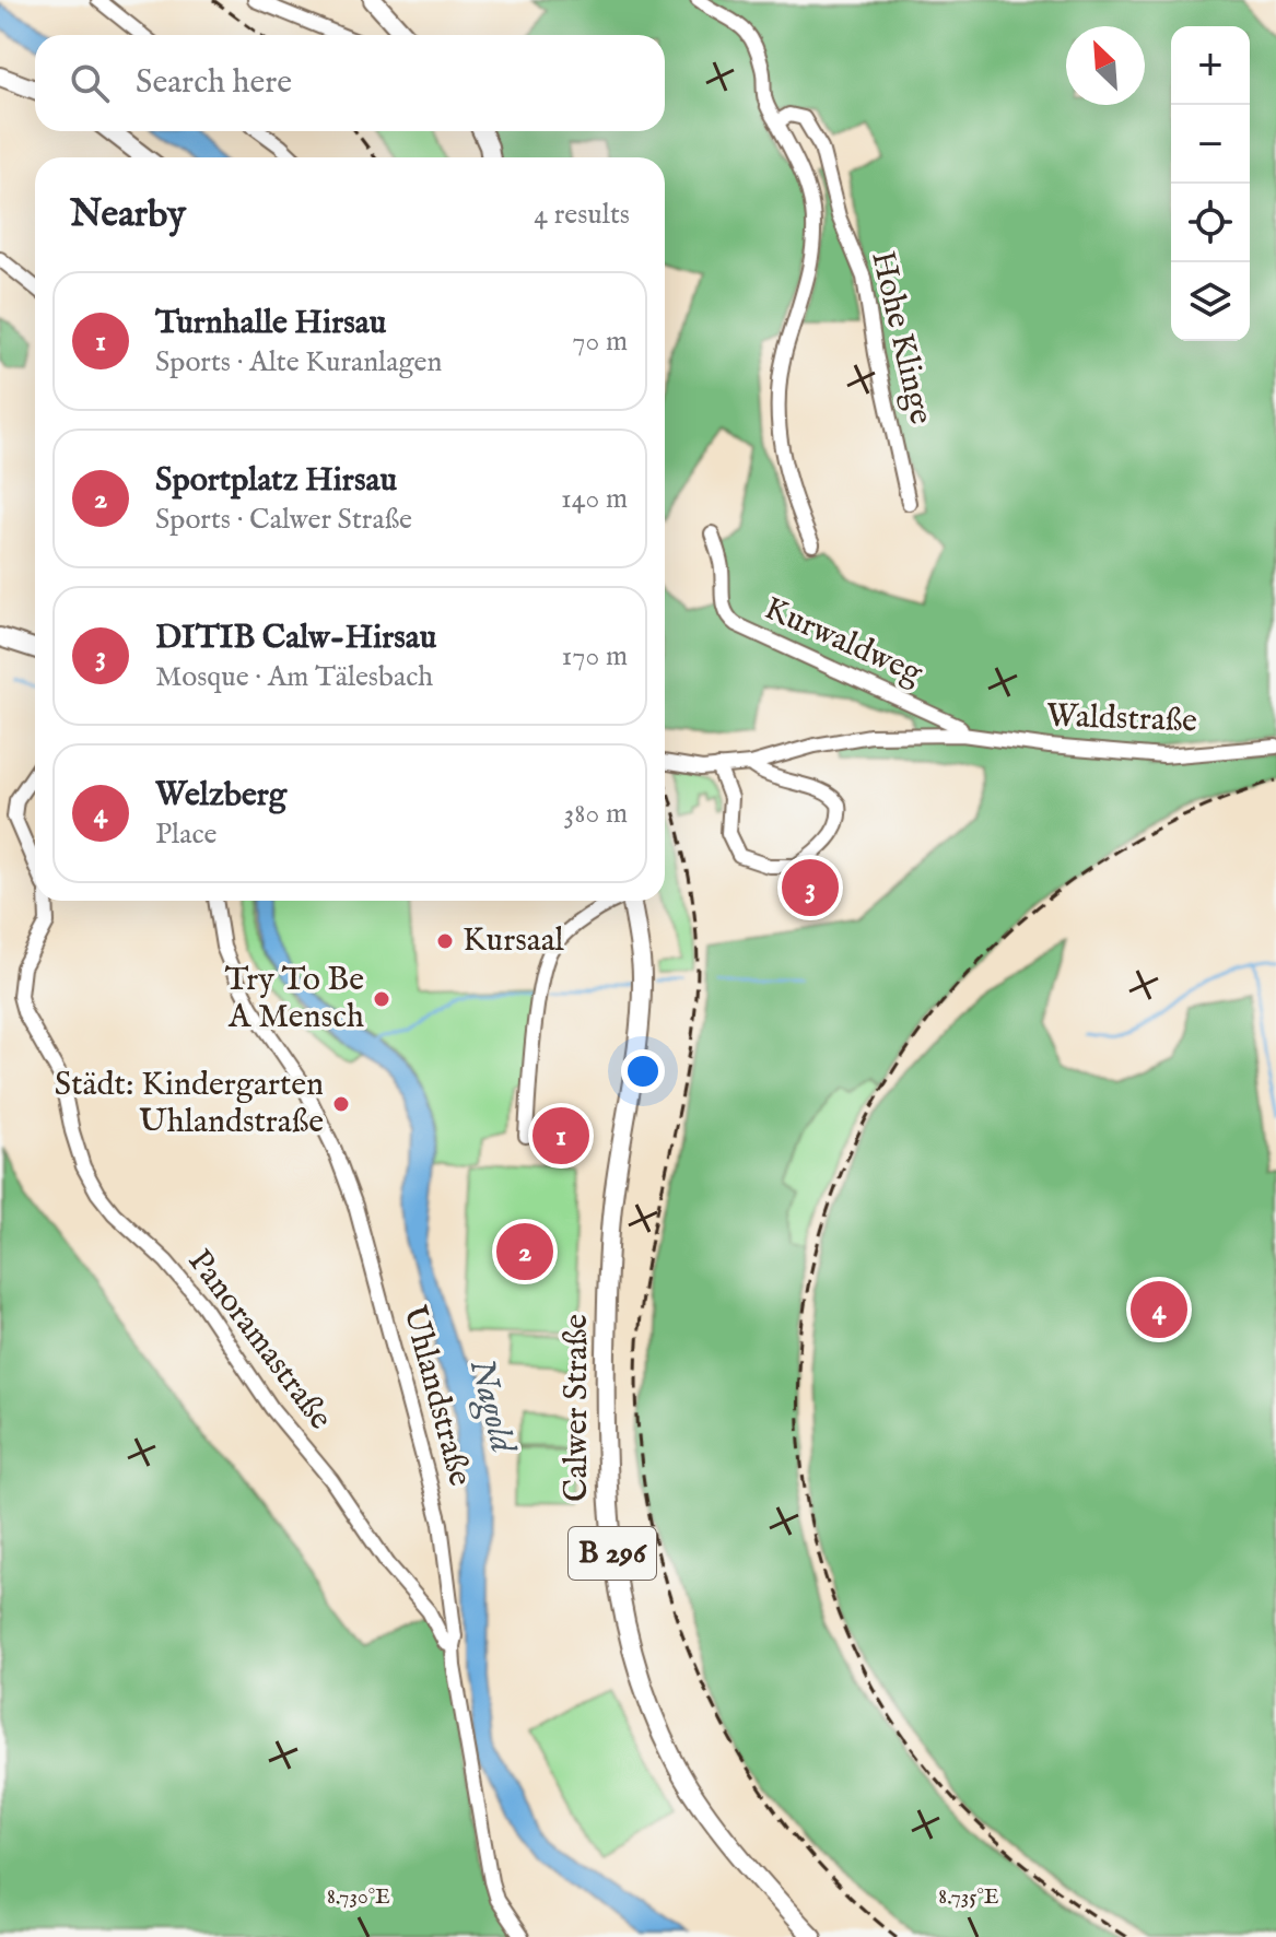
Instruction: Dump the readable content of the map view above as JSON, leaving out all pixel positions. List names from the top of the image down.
{
  "streets": {
    "main road": ["Calwer Straße", "B 296"],
    "street": [
      "Hohe Klinge",
      "Kurwaldweg",
      "Waldstraße",
      "Panoramastraße",
      "Uhlandstraße"
    ]
  },
  "crossings": [
    ["Kurwaldweg", "Waldstraße"],
    ["Panoramastraße", "Uhlandstraße"]
  ],
  "water": ["Nagold"],
  "places": ["Kursaal", "Try To Be A Mensch", "Städt: Kindergarten Uhlandstraße"],
  "north": "top left",
  "page": {
    "map_buttons": ["+", "−"],
    "search": "Search here",
    "heading": ["Nearby", "4 results"],
    "list": [
      {
        "mark": "1",
        "name": "Turnhalle Hirsau",
        "note": "Sports · Alte Kuranlagen",
        "value": "70 m"
      },
      {
        "mark": "2",
        "name": "Sportplatz Hirsau",
        "note": "Sports · Calwer Straße",
        "value": "140 m"
      },
      {
        "mark": "3",
        "name": "DITIB Calw-Hirsau",
        "note": "Mosque · Am Tälesbach",
        "value": "170 m"
      },
      {
        "mark": "4",
        "name": "Welzberg",
        "note": "Place",
        "value": "380 m"
      }
    ],
    "pins": [
      "3",
      "1",
      "2",
      "4"
    ]
  },
  "coordinates": ["8.730°E", "8.735°E"]
}
